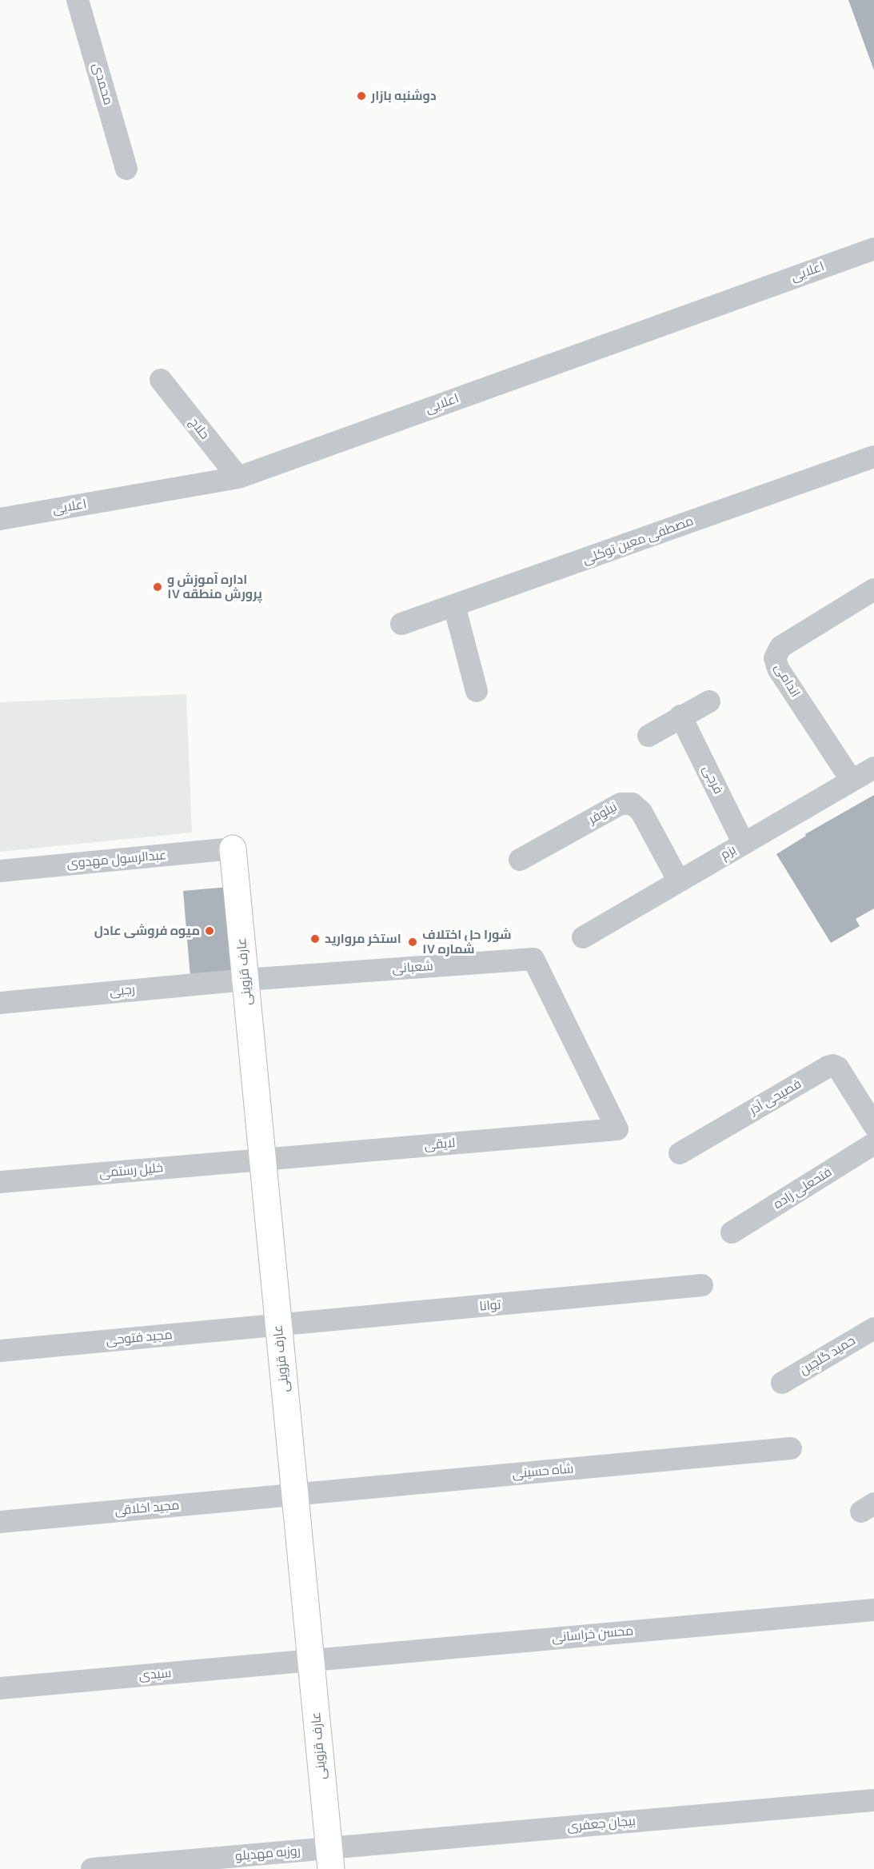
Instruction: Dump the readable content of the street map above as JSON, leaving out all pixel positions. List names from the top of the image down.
{
  "streets": {
    "street": [
      "محمدی",
      "اعلایی",
      "حلاج",
      "مصطفی معین توکلی",
      "اندامی",
      "فرجی",
      "نیلوفر",
      "بزم",
      "عبدالرسول مهدوی",
      "شعبانی",
      "عارف قزوینی",
      "رجبی",
      "فصیحی آذر",
      "لایقی",
      "خلیل رستمی",
      "فتحعلی زاده",
      "توانا",
      "مجید فتوحی",
      "حمید گلچین",
      "شاه حسینی",
      "مجید اخلاقی",
      "محسن خراسانی",
      "سیدی",
      "بیجان جعفری",
      "روزبه مهدیلو"
    ]
  },
  "crossings": [
    ["اعلایی", "حلاج"],
    ["اندامی", "بزم"],
    ["فرجی", "بزم"],
    ["نیلوفر", "بزم"],
    ["عبدالرسول مهدوی", "عارف قزوینی"],
    ["شعبانی", "عارف قزوینی"],
    ["شعبانی", "رجبی"],
    ["شعبانی", "لایقی"],
    ["عارف قزوینی", "رجبی"],
    ["عارف قزوینی", "لایقی"],
    ["عارف قزوینی", "خلیل رستمی"],
    ["عارف قزوینی", "توانا"],
    ["عارف قزوینی", "مجید فتوحی"],
    ["عارف قزوینی", "شاه حسینی"],
    ["عارف قزوینی", "مجید اخلاقی"],
    ["عارف قزوینی", "محسن خراسانی"],
    ["عارف قزوینی", "سیدی"],
    ["عارف قزوینی", "بیجان جعفری"],
    ["عارف قزوینی", "روزبه مهدیلو"],
    ["لایقی", "خلیل رستمی"],
    ["توانا", "مجید فتوحی"],
    ["شاه حسینی", "مجید اخلاقی"],
    ["محسن خراسانی", "سیدی"],
    ["بیجان جعفری", "روزبه مهدیلو"]
  ],
  "places": [
    "دوشنبه بازار",
    "اداره آموزش و پرورش منطقه ۱۷",
    "میوه فروشی عادل",
    "استخر مروارید",
    "شورا حل اختلاف شماره ۱۷"
  ]
}
